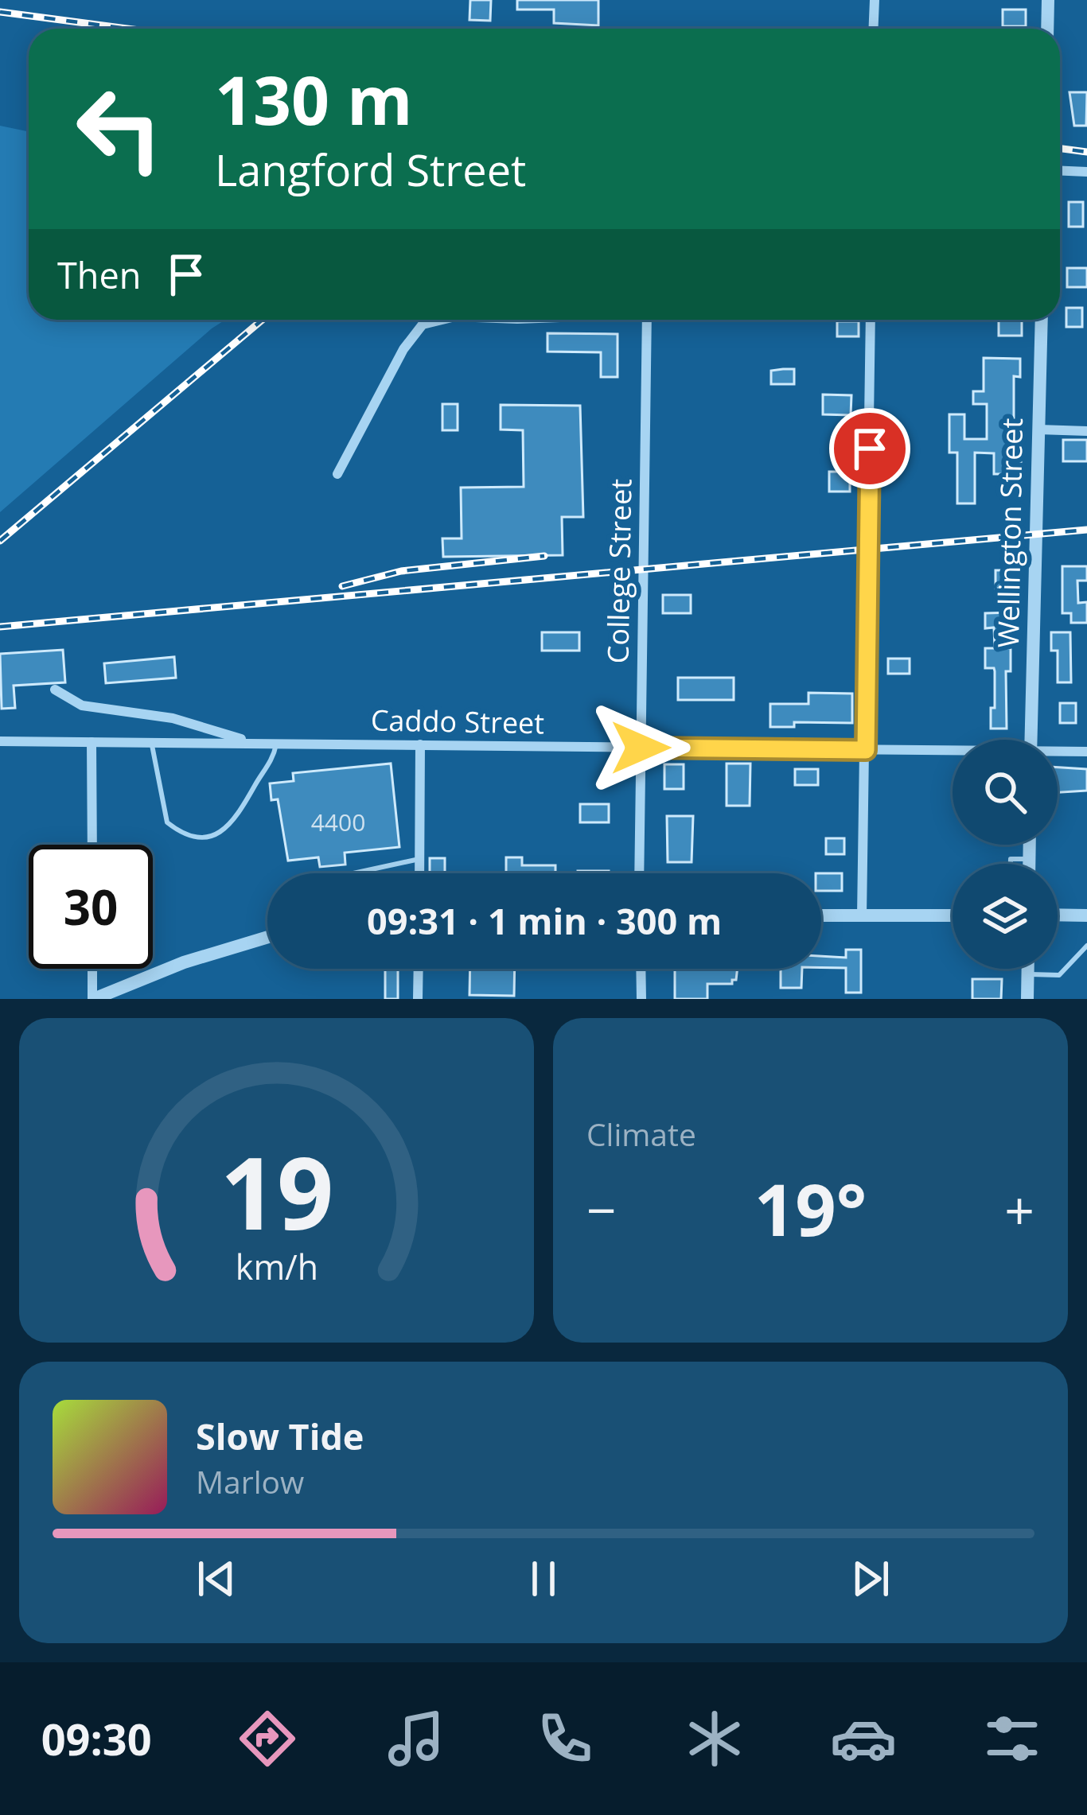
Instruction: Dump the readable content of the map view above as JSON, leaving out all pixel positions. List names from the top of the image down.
{
  "streets": {
    "street": ["Wellington Street", "College Street", "Caddo Street"]
  },
  "crossings": [
    ["College Street", "Caddo Street"]
  ],
  "house_numbers": ["4400"],
  "page": {
    "turn": ["130 m", "Langford Street"],
    "then": "Then",
    "limit": "30",
    "trip": "09:31 · 1 min · 300 m",
    "tile": "Climate",
    "heat": ["−", "19°", "+"],
    "song": ["Slow Tide", "Marlow"],
    "tabs": "09:30",
    "gauge": ["19", "km/h"]
  }
}
